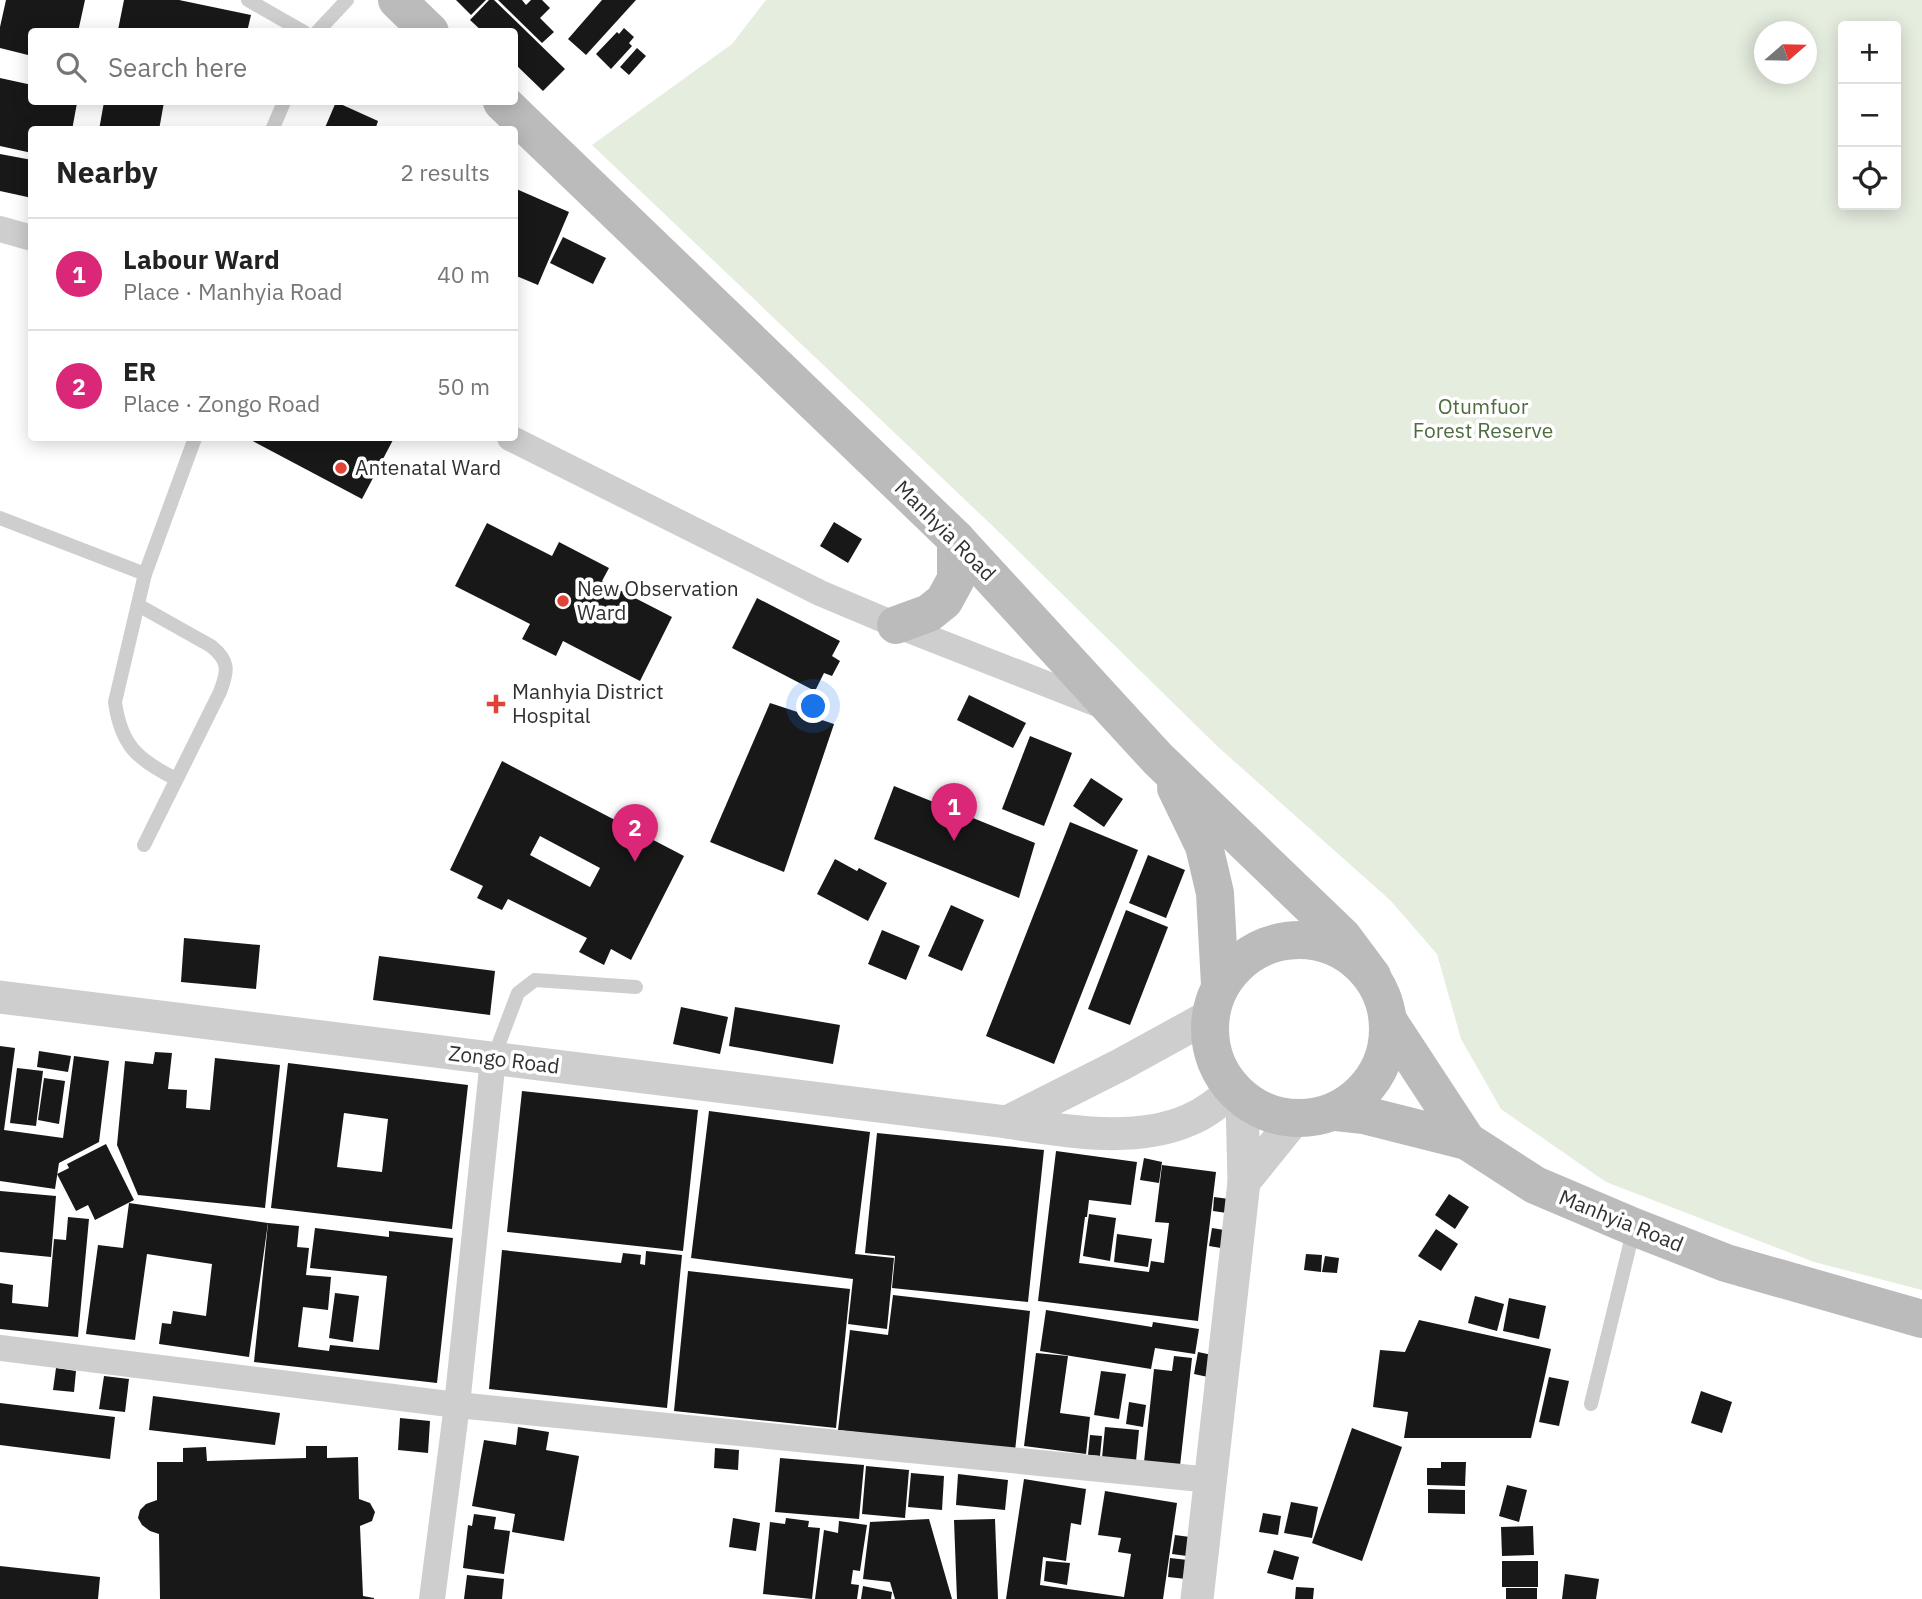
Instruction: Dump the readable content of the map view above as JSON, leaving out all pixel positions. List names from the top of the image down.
{
  "streets": {
    "main road": ["Manhyia Road"],
    "street": ["Zongo Road"]
  },
  "crossings": [
    ["Manhyia Road", "Zongo Road"]
  ],
  "parks": ["Otumfuor Forest Reserve"],
  "places": {
    "other": ["Antenatal Ward", "New Observation Ward"],
    "health": ["Manhyia District Hospital"]
  },
  "north": "right",
  "page": {
    "map_buttons": ["+", "−"],
    "search": "Search here",
    "heading": ["Nearby", "2 results"],
    "list": [
      {
        "mark": "1",
        "name": "Labour Ward",
        "note": "Place · Manhyia Road",
        "value": "40 m"
      },
      {
        "mark": "2",
        "name": "ER",
        "note": "Place · Zongo Road",
        "value": "50 m"
      }
    ],
    "pins": ["1", "2"]
  }
}
